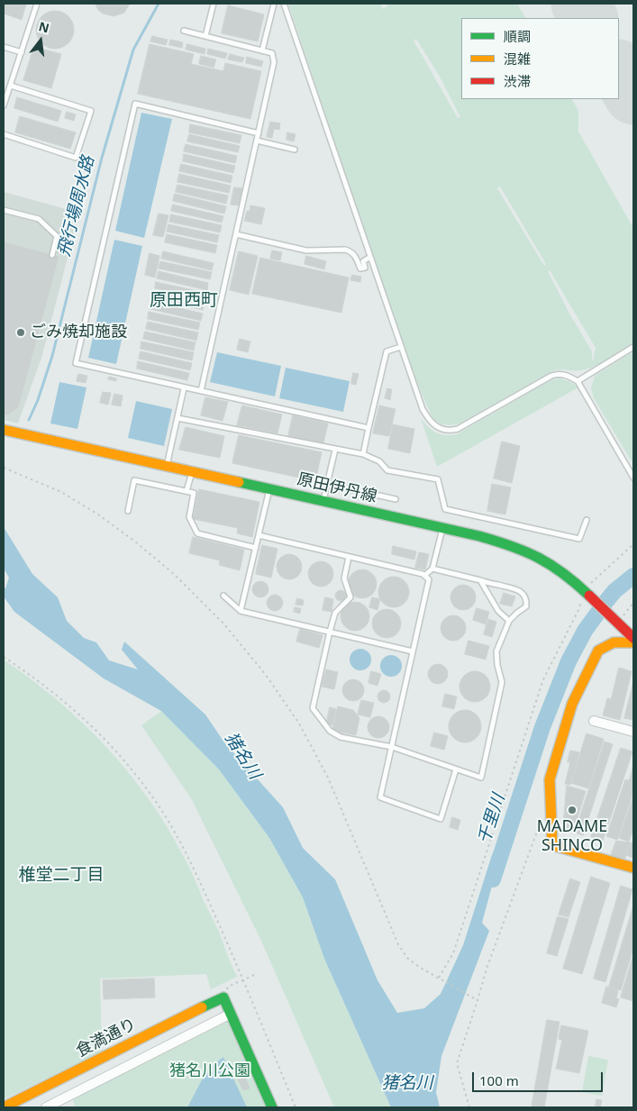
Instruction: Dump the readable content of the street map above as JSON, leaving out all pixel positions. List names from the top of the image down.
{
  "streets": {
    "street": ["原田伊丹線", "食満通り"]
  },
  "districts": ["原田西町", "椎堂二丁目"],
  "water": ["飛行場周水路", "猪名川", "千里川"],
  "parks": ["猪名川公園"],
  "places": ["ごみ焼却施設", "MADAME SHINCO"],
  "legend": ["順調", "混雑", "渋滞"],
  "scale_bar": "100 m",
  "north": "top"
}
